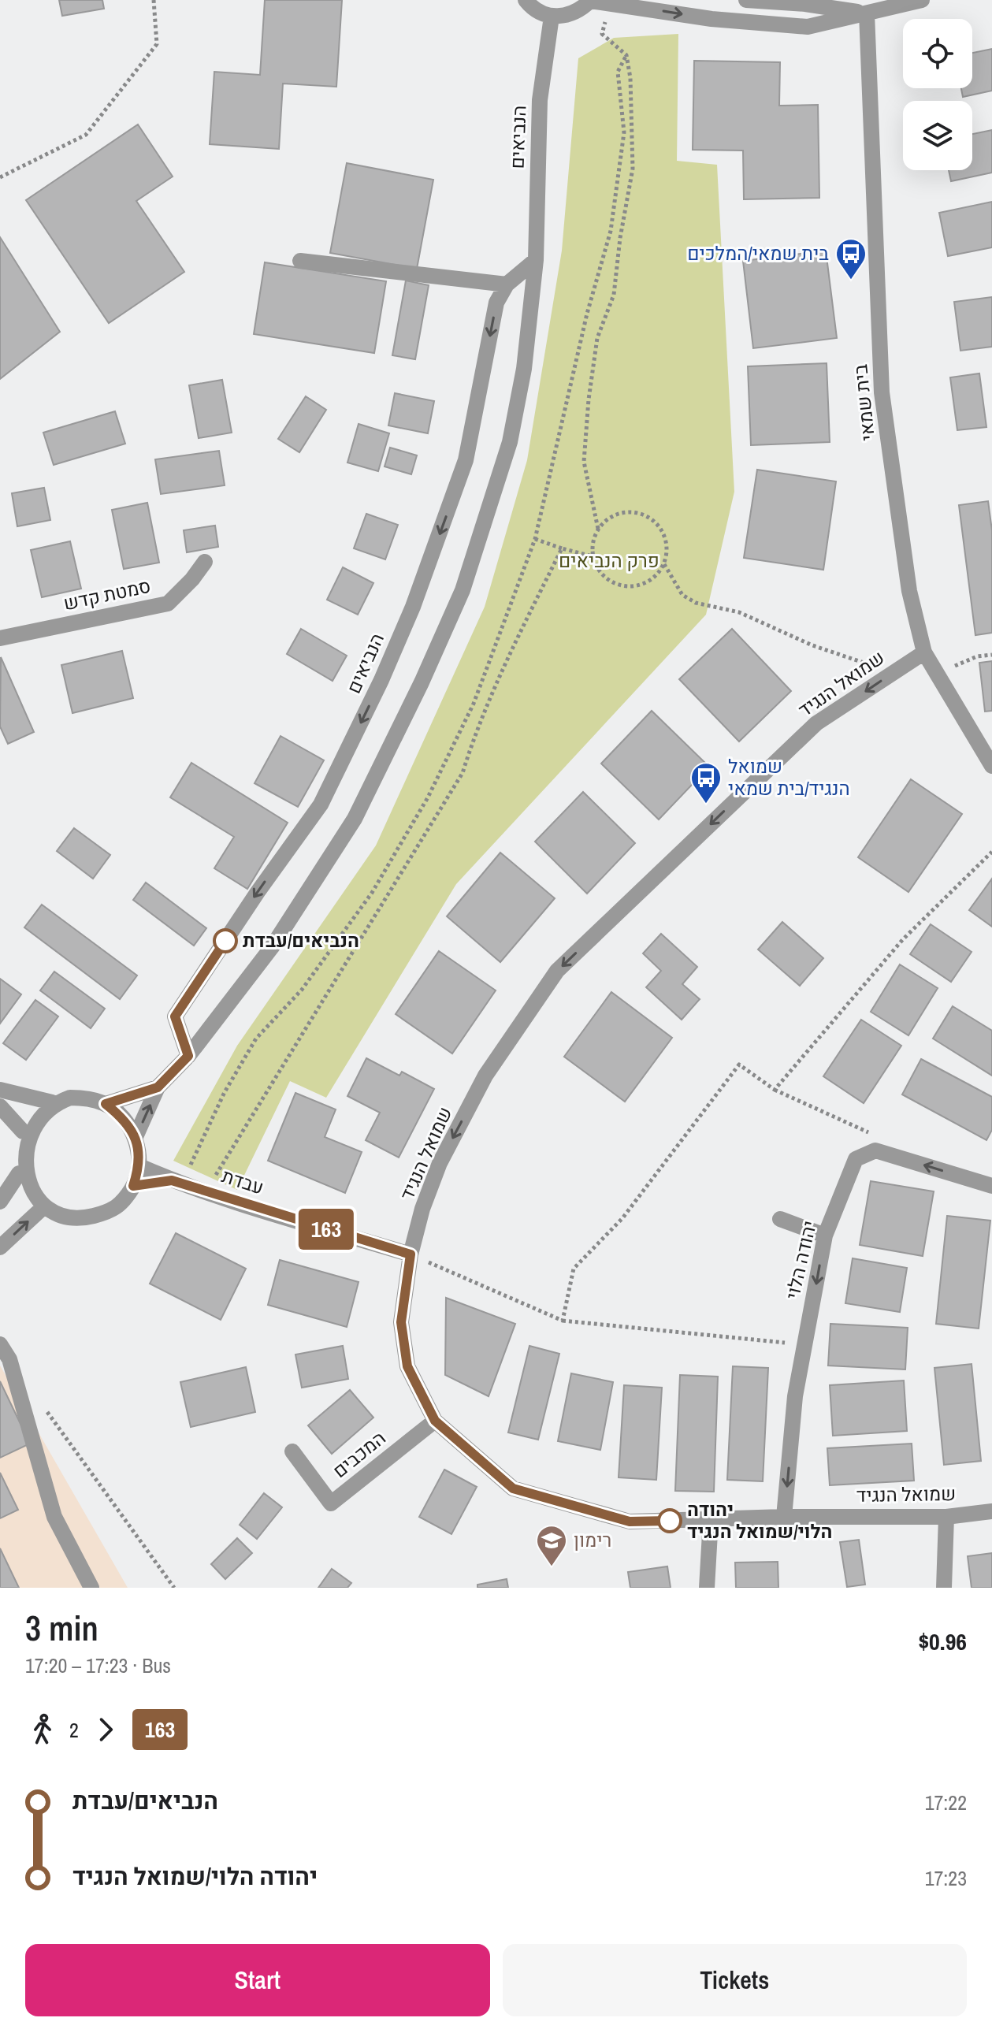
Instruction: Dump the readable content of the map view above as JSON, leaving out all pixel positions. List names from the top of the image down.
{
  "streets": {
    "street": [
      "הנביאים",
      "בית שמאי",
      "סמטת קדש",
      "שמואל הנגיד",
      "עבדת",
      "יהודה הלוי",
      "המכבים"
    ]
  },
  "crossings": [
    ["הנביאים", "עבדת"],
    ["בית שמאי", "שמואל הנגיד"],
    ["שמואל הנגיד", "עבדת"],
    ["שמואל הנגיד", "יהודה הלוי"],
    ["שמואל הנגיד", "המכבים"]
  ],
  "one_way": ["שמואל הנגיד", "יהודה הלוי"],
  "parks": ["פרק הנביאים"],
  "places": {
    "bus stop": ["בית שמאי/המלכים", "שמואל הנגיד/בית שמאי"],
    "other": ["הנביאים/עבדת", "יהודה הלוי/שמואל הנגיד"],
    "school or university": ["רימון"]
  },
  "lines": ["bus line 163"],
  "page": {
    "on_map": "163",
    "heading": ["3 min", "17:20 – 17:23 · Bus", "$0.96"],
    "legs": ["2", "163"],
    "list": [
      {
        "name": "הנביאים/עבדת",
        "value": "17:22"
      },
      {
        "name": "יהודה הלוי/שמואל הנגיד",
        "value": "17:23"
      }
    ],
    "buttons": ["Start", "Tickets"]
  }
}
